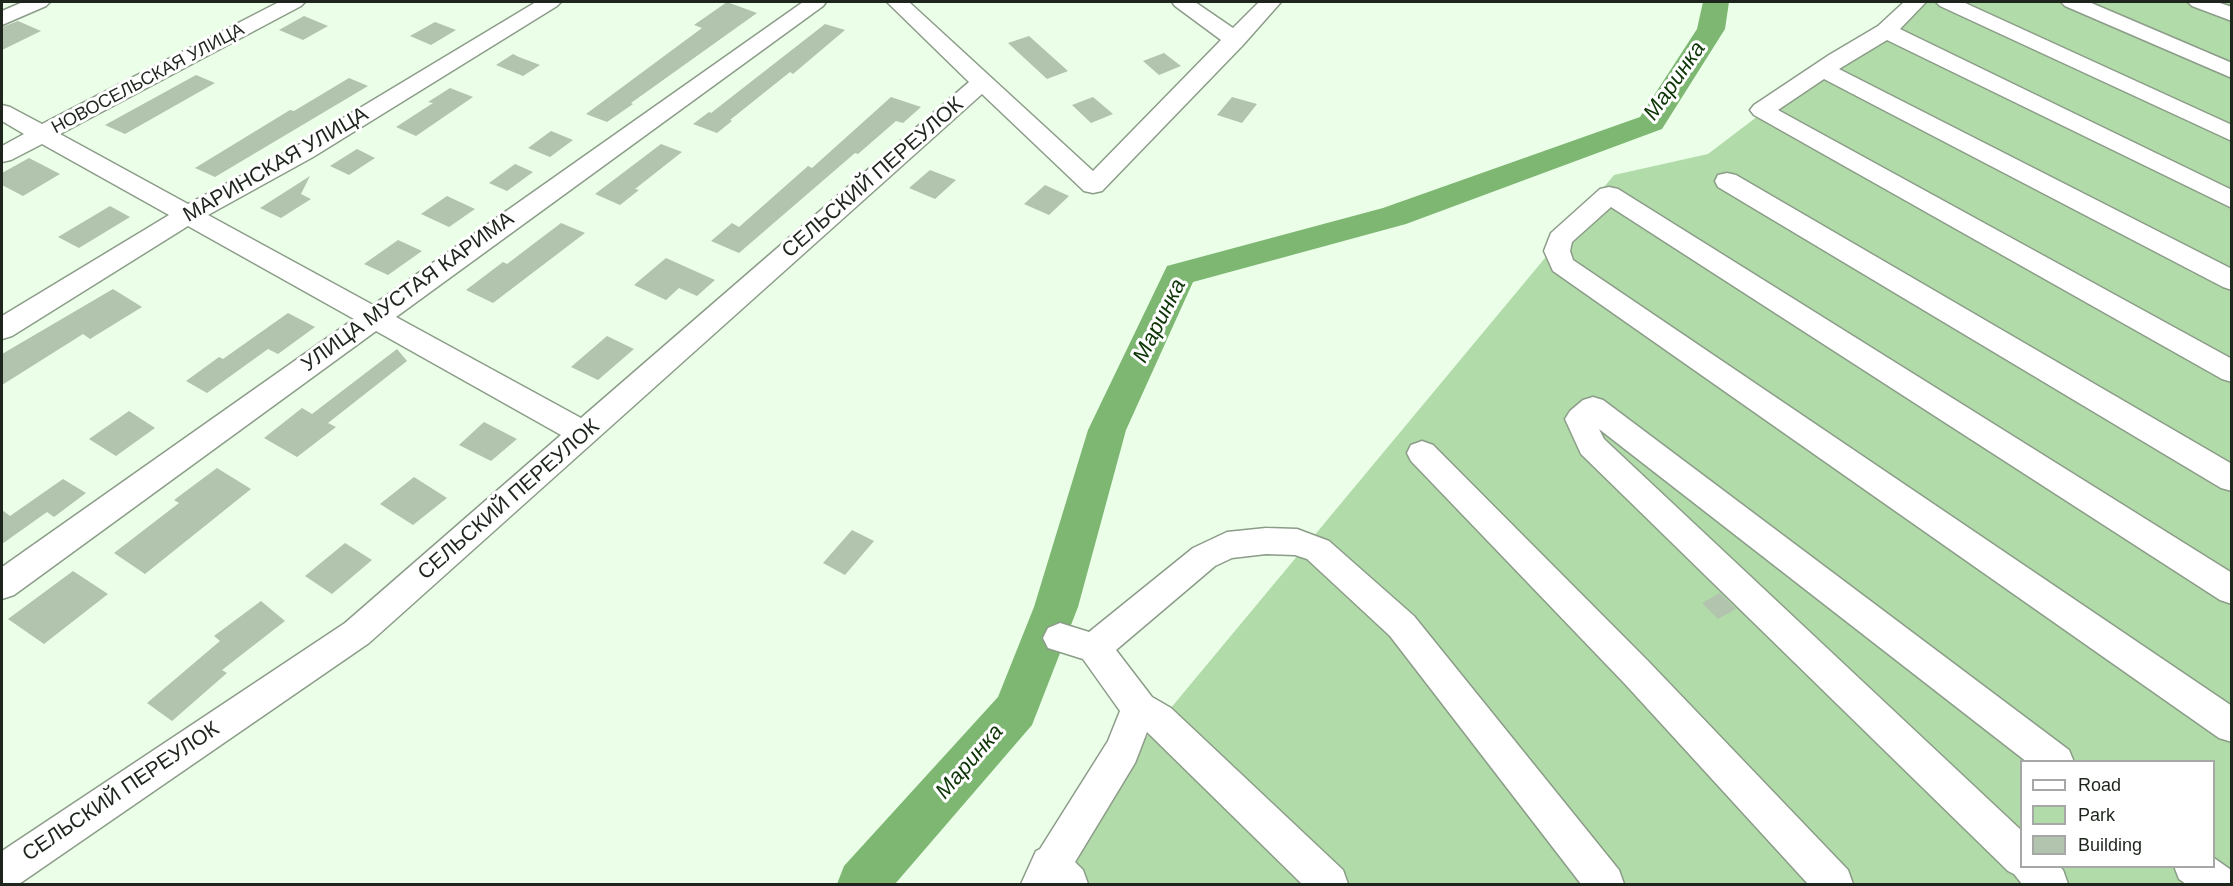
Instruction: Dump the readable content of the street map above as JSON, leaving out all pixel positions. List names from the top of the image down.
{
  "streets": {
    "street": [
      "НОВОСЕЛЬСКАЯ УЛИЦА",
      "МАРИНСКАЯ УЛИЦА",
      "СЕЛЬСКИЙ ПЕРЕУЛОК",
      "УЛИЦА МУСТАЯ КАРИМА"
    ]
  },
  "water": ["Маринка"],
  "legend": ["Road", "Park", "Building"]
}
